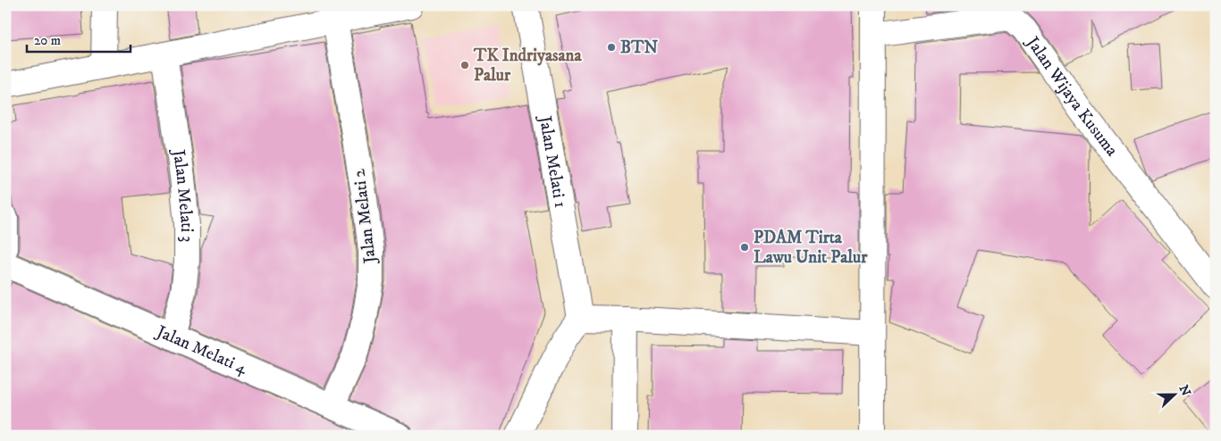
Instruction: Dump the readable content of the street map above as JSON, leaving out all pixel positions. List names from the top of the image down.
{
  "streets": {
    "street": [
      "Jalan Wijaya Kusuma",
      "Jalan Melati 1",
      "Jalan Melati 3",
      "Jalan Melati 2",
      "Jalan Melati 4"
    ]
  },
  "crossings": [
    ["Jalan Melati 3", "Jalan Melati 4"],
    ["Jalan Melati 2", "Jalan Melati 4"]
  ],
  "places": ["BTN", "TK Indriyasana Palur", "PDAM Tirta Lawu Unit Palur"],
  "scale_bar": "20 m",
  "north": "right"
}
